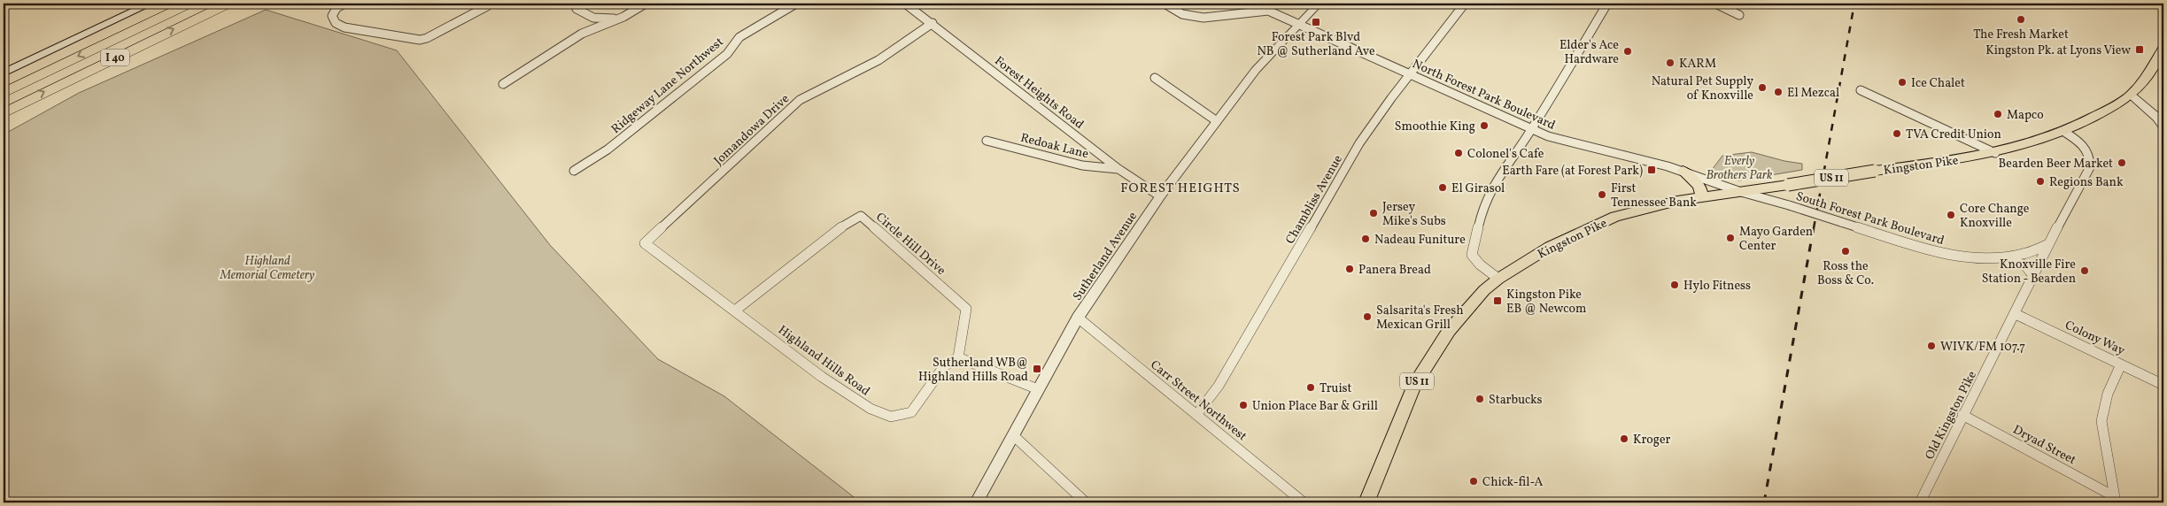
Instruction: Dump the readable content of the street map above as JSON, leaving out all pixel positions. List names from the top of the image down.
{
  "streets": {
    "highway": ["I 40"],
    "main road": ["Kingston Pike", "US 11"],
    "street": [
      "Ridgeway Lane Northwest",
      "Forest Heights Road",
      "North Forest Park Boulevard",
      "Jomandowa Drive",
      "Redoak Lane",
      "Chambliss Avenue",
      "South Forest Park Boulevard",
      "Circle Hill Drive",
      "Sutherland Avenue",
      "Colony Way",
      "Highland Hills Road",
      "Carr Street Northwest",
      "Old Kingston Pike",
      "Dryad Street"
    ]
  },
  "crossings": [
    ["Forest Heights Road", "Jomandowa Drive"],
    ["Forest Heights Road", "Redoak Lane"],
    ["Forest Heights Road", "Sutherland Avenue"],
    ["North Forest Park Boulevard", "Kingston Pike"],
    ["North Forest Park Boulevard", "Chambliss Avenue"],
    ["North Forest Park Boulevard", "South Forest Park Boulevard"],
    ["North Forest Park Boulevard", "Sutherland Avenue"],
    ["Jomandowa Drive", "Highland Hills Road"],
    ["Kingston Pike", "South Forest Park Boulevard"],
    ["Kingston Pike", "Old Kingston Pike"],
    ["Chambliss Avenue", "Carr Street Northwest"],
    ["South Forest Park Boulevard", "Old Kingston Pike"],
    ["Circle Hill Drive", "Highland Hills Road"],
    ["Sutherland Avenue", "Carr Street Northwest"],
    ["Colony Way", "Old Kingston Pike"],
    ["Old Kingston Pike", "Dryad Street"]
  ],
  "districts": ["FOREST HEIGHTS"],
  "parks": ["Everly Brothers Park", "Highland Memorial Cemetery"],
  "places": {
    "other": [
      "The Fresh Market",
      "Elder's Ace Hardware",
      "KARM",
      "Ice Chalet",
      "Natural Pet Supply of Knoxville",
      "El Mezcal",
      "Mapco",
      "Smoothie King",
      "TVA Credit Union",
      "Colonel's Cafe",
      "Bearden Beer Market",
      "Regions Bank",
      "El Girasol",
      "First Tennessee Bank",
      "Jersey Mike's Subs",
      "Core Change Knoxville",
      "Mayo Garden Center",
      "Nadeau Funiture",
      "Ross the Boss & Co.",
      "Panera Bread",
      "Knoxville Fire Station - Bearden",
      "Hylo Fitness",
      "Salsarita's Fresh Mexican Grill",
      "WIVK/FM 107.7",
      "Truist",
      "Starbucks",
      "Union Place Bar & Grill",
      "Kroger",
      "Chick-fil-A"
    ],
    "transit": [
      "Forest Park Blvd NB @ Sutherland Ave",
      "Kingston Pk. at Lyons View",
      "Earth Fare (at Forest Park)",
      "Kingston Pike EB @ Newcom",
      "Sutherland WB@ Highland Hills Road"
    ]
  }
}
